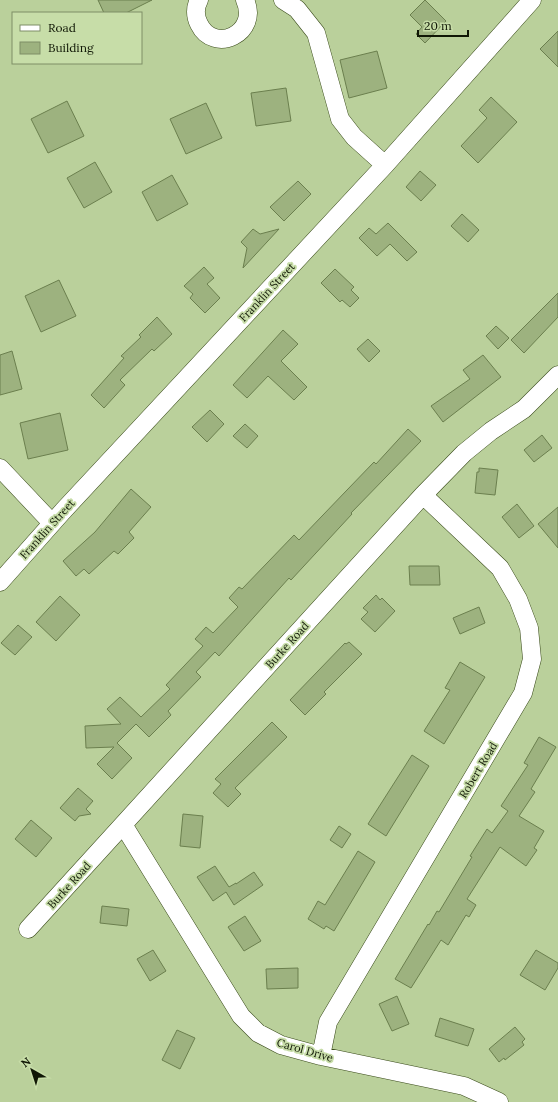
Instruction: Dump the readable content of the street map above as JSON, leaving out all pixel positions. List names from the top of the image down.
{
  "streets": {
    "street": [
      "Franklin Street",
      "Burke Road",
      "Robert Road",
      "Carol Drive"
    ]
  },
  "crossings": [
    ["Burke Road", "Robert Road"],
    ["Burke Road", "Carol Drive"],
    ["Robert Road", "Carol Drive"]
  ],
  "legend": ["Road", "Building"],
  "scale_bar": "20 m",
  "north": "top left"
}
